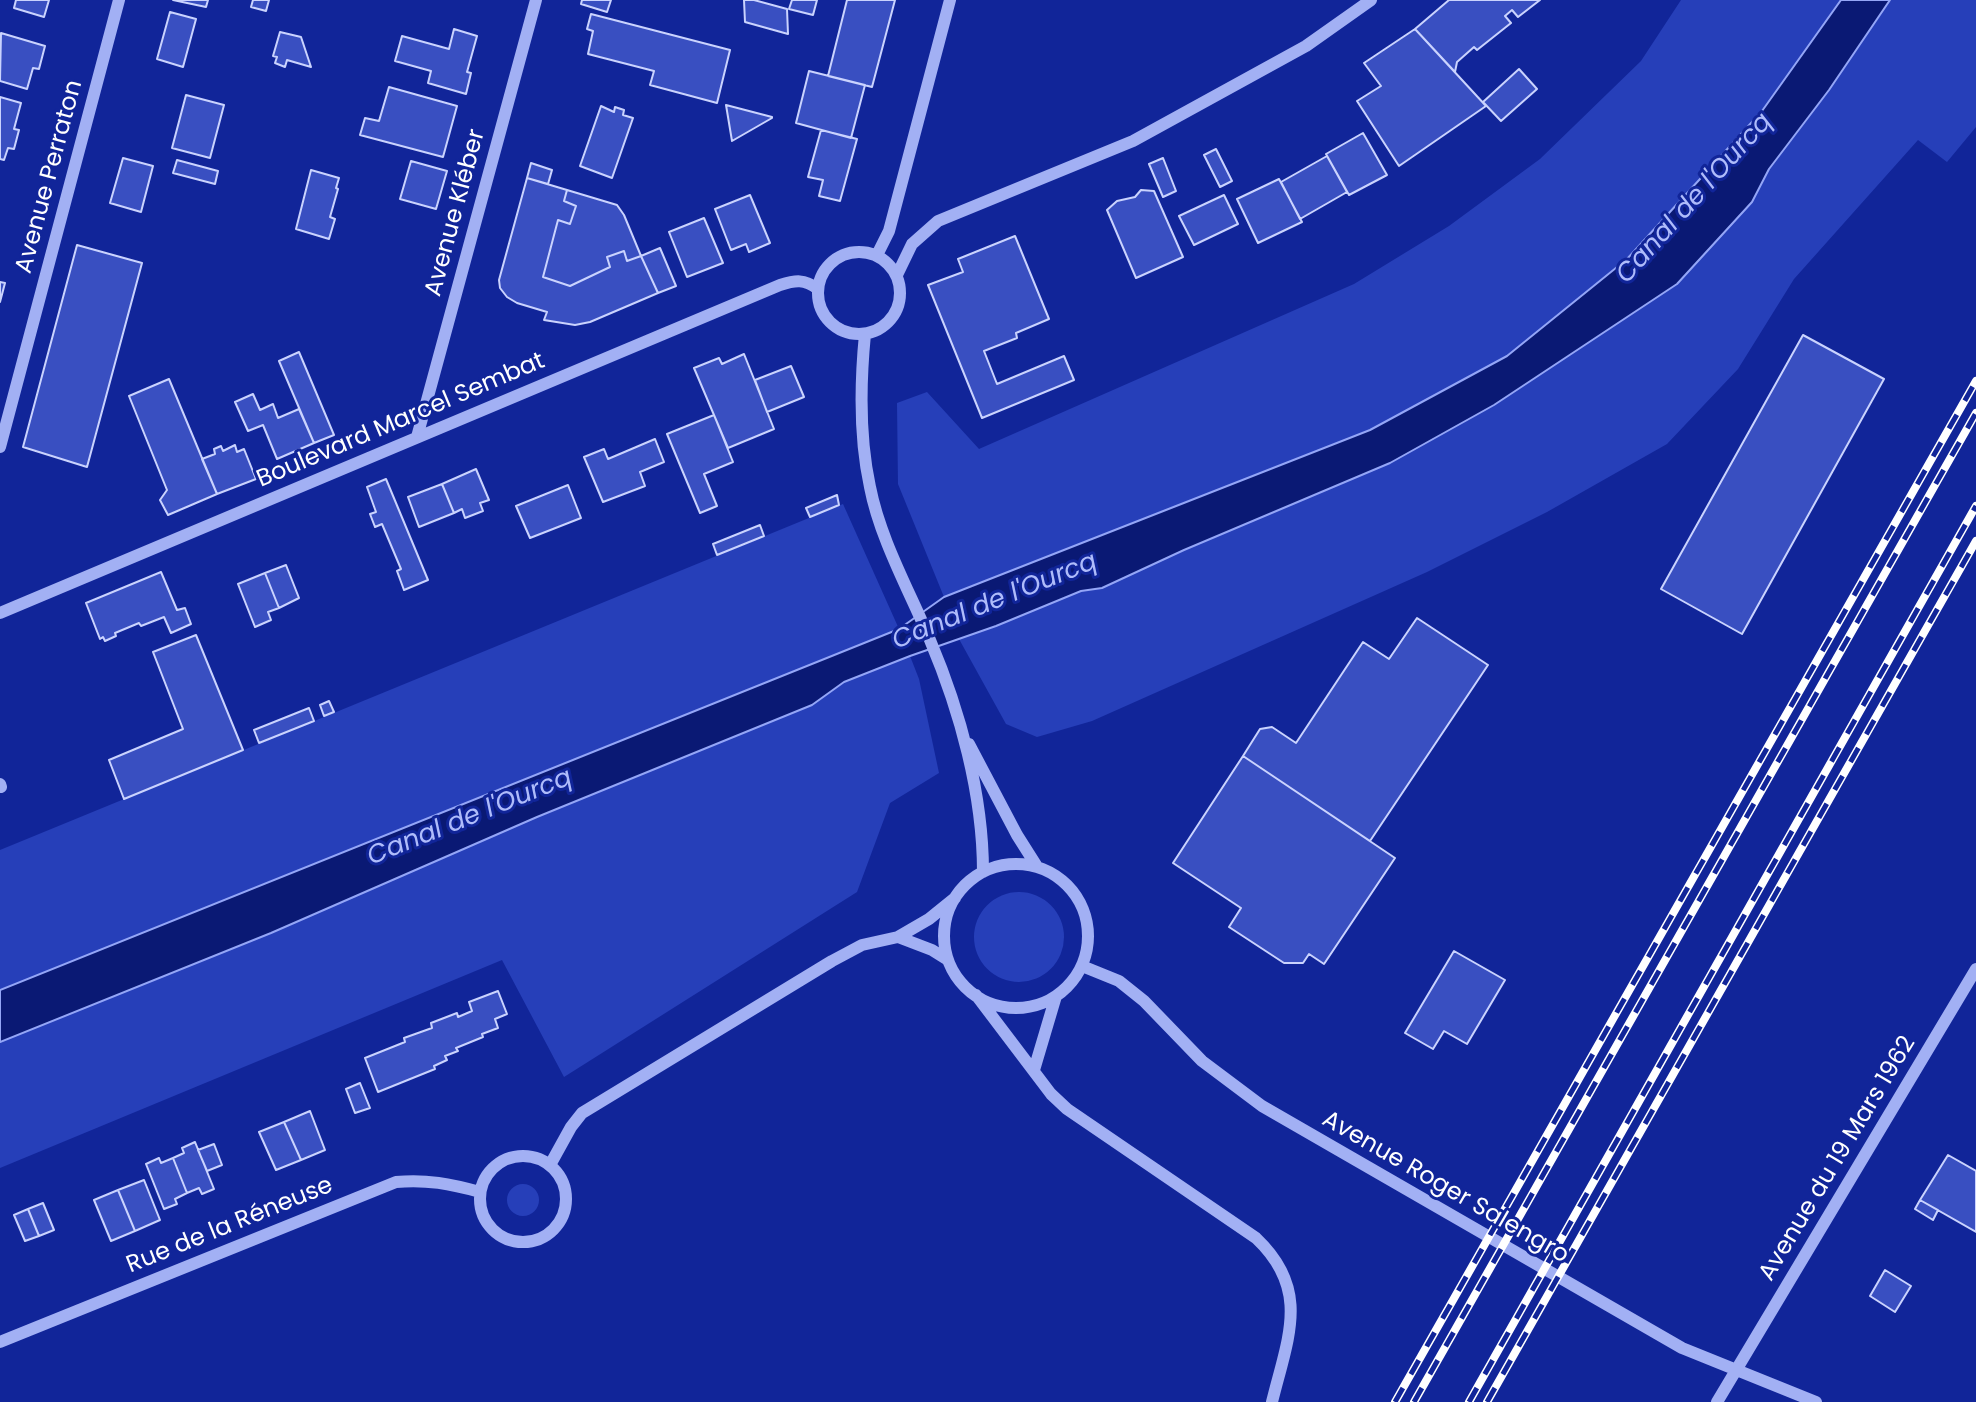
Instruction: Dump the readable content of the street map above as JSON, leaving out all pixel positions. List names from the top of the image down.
{
  "streets": {
    "street": [
      "Avenue Perraton",
      "Avenue Kléber",
      "Boulevard Marcel Sembat",
      "Avenue du 19 Mars 1962",
      "Avenue Roger Salengro",
      "Rue de la Réneuse"
    ]
  },
  "crossings": [
    ["Avenue Kléber", "Boulevard Marcel Sembat"],
    ["Avenue du 19 Mars 1962", "Avenue Roger Salengro"]
  ],
  "water": ["Canal de l'Ourcq"]
}
